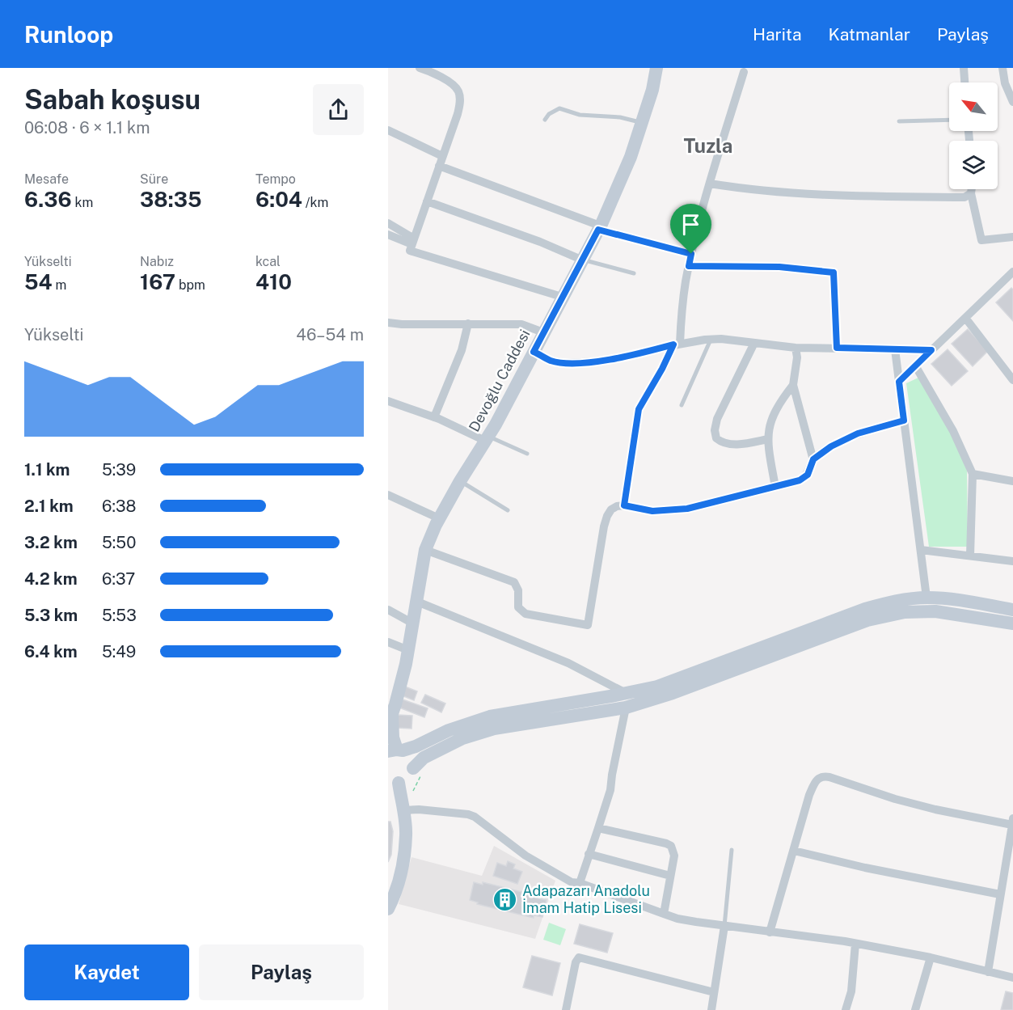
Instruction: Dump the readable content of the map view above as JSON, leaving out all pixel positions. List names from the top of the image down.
{
  "streets": {
    "street": ["Devoğlu Caddesi"]
  },
  "districts": ["Tuzla"],
  "places": {
    "building": ["Adapazarı Anadolu İmam Hatip Lisesi"]
  },
  "north": "top left",
  "page": {
    "header": "Runloop",
    "nav": ["Harita", "Katmanlar", "Paylaş"],
    "heading": ["Sabah koşusu", "06:08 · 6 × 1.1 km"],
    "stats": [
      ["Mesafe", "6.36 km"],
      ["Süre", "38:35"],
      ["Tempo", "6:04 /km"],
      ["Yükselti", "54 m"],
      ["Nabız", "167 bpm"],
      ["kcal", "410"]
    ],
    "chart": ["Yükselti", "46–54 m"],
    "list": [
      {
        "name": "1.1 km",
        "note": "5:39"
      },
      {
        "name": "2.1 km",
        "note": "6:38"
      },
      {
        "name": "3.2 km",
        "note": "5:50"
      },
      {
        "name": "4.2 km",
        "note": "6:37"
      },
      {
        "name": "5.3 km",
        "note": "5:53"
      },
      {
        "name": "6.4 km",
        "note": "5:49"
      }
    ],
    "buttons": ["Kaydet", "Paylaş"]
  }
}
